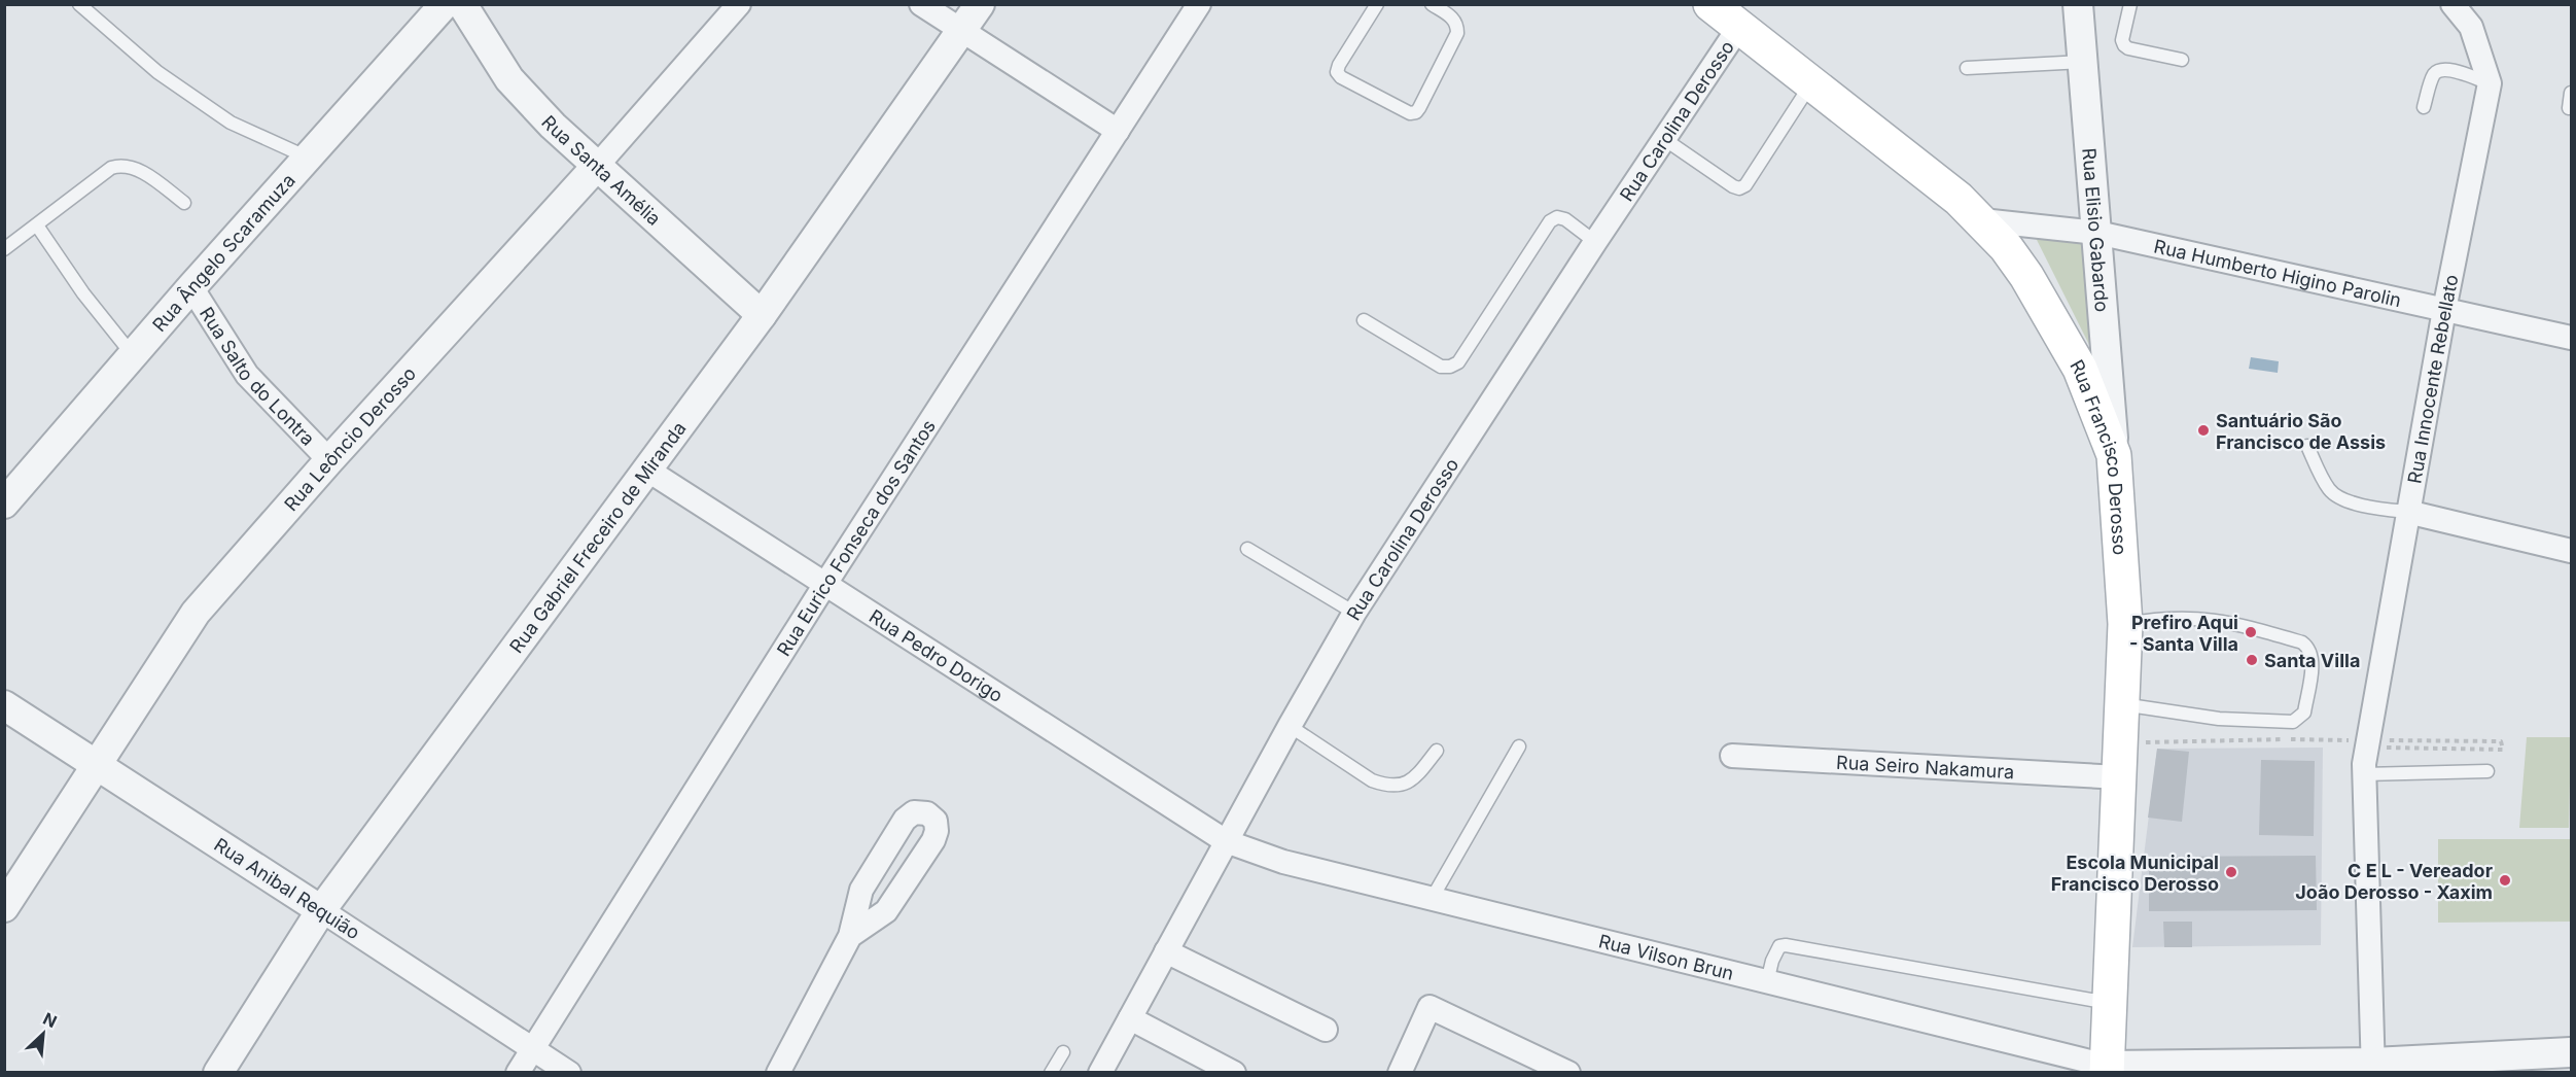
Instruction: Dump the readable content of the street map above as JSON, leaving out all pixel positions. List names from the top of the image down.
{
  "streets": {
    "main road": ["Rua Francisco Derosso"],
    "street": [
      "Rua Carolina Derosso",
      "Rua Santa Amélia",
      "Rua Elisio Gabardo",
      "Rua Ângelo Scaramuza",
      "Rua Humberto Higino Parolin",
      "Rua Salto do Lontra",
      "Rua Innocente Rebellato",
      "Rua Leôncio Derosso",
      "Rua Gabriel Freceiro de Miranda",
      "Rua Eurico Fonseca dos Santos",
      "Rua Pedro Dorigo",
      "Rua Seiro Nakamura",
      "Rua Anibal Requião",
      "Rua Vilson Brun"
    ]
  },
  "crossings": [
    ["Rua Carolina Derosso", "Rua Francisco Derosso"],
    ["Rua Carolina Derosso", "Rua Pedro Dorigo"],
    ["Rua Carolina Derosso", "Rua Vilson Brun"],
    ["Rua Santa Amélia", "Rua Leôncio Derosso"],
    ["Rua Santa Amélia", "Rua Gabriel Freceiro de Miranda"],
    ["Rua Elisio Gabardo", "Rua Humberto Higino Parolin"],
    ["Rua Elisio Gabardo", "Rua Francisco Derosso"],
    ["Rua Ângelo Scaramuza", "Rua Salto do Lontra"],
    ["Rua Humberto Higino Parolin", "Rua Innocente Rebellato"],
    ["Rua Humberto Higino Parolin", "Rua Francisco Derosso"],
    ["Rua Salto do Lontra", "Rua Leôncio Derosso"],
    ["Rua Leôncio Derosso", "Rua Anibal Requião"],
    ["Rua Francisco Derosso", "Rua Seiro Nakamura"],
    ["Rua Francisco Derosso", "Rua Vilson Brun"],
    ["Rua Gabriel Freceiro de Miranda", "Rua Pedro Dorigo"],
    ["Rua Gabriel Freceiro de Miranda", "Rua Anibal Requião"],
    ["Rua Eurico Fonseca dos Santos", "Rua Pedro Dorigo"],
    ["Rua Eurico Fonseca dos Santos", "Rua Anibal Requião"],
    ["Rua Pedro Dorigo", "Rua Vilson Brun"]
  ],
  "places": [
    "Santuário São Francisco de Assis",
    "Prefiro Aqui - Santa Villa",
    "Santa Villa",
    "Escola Municipal Francisco Derosso",
    "C E L - Vereador João Derosso - Xaxim"
  ],
  "north": "top right"
}
